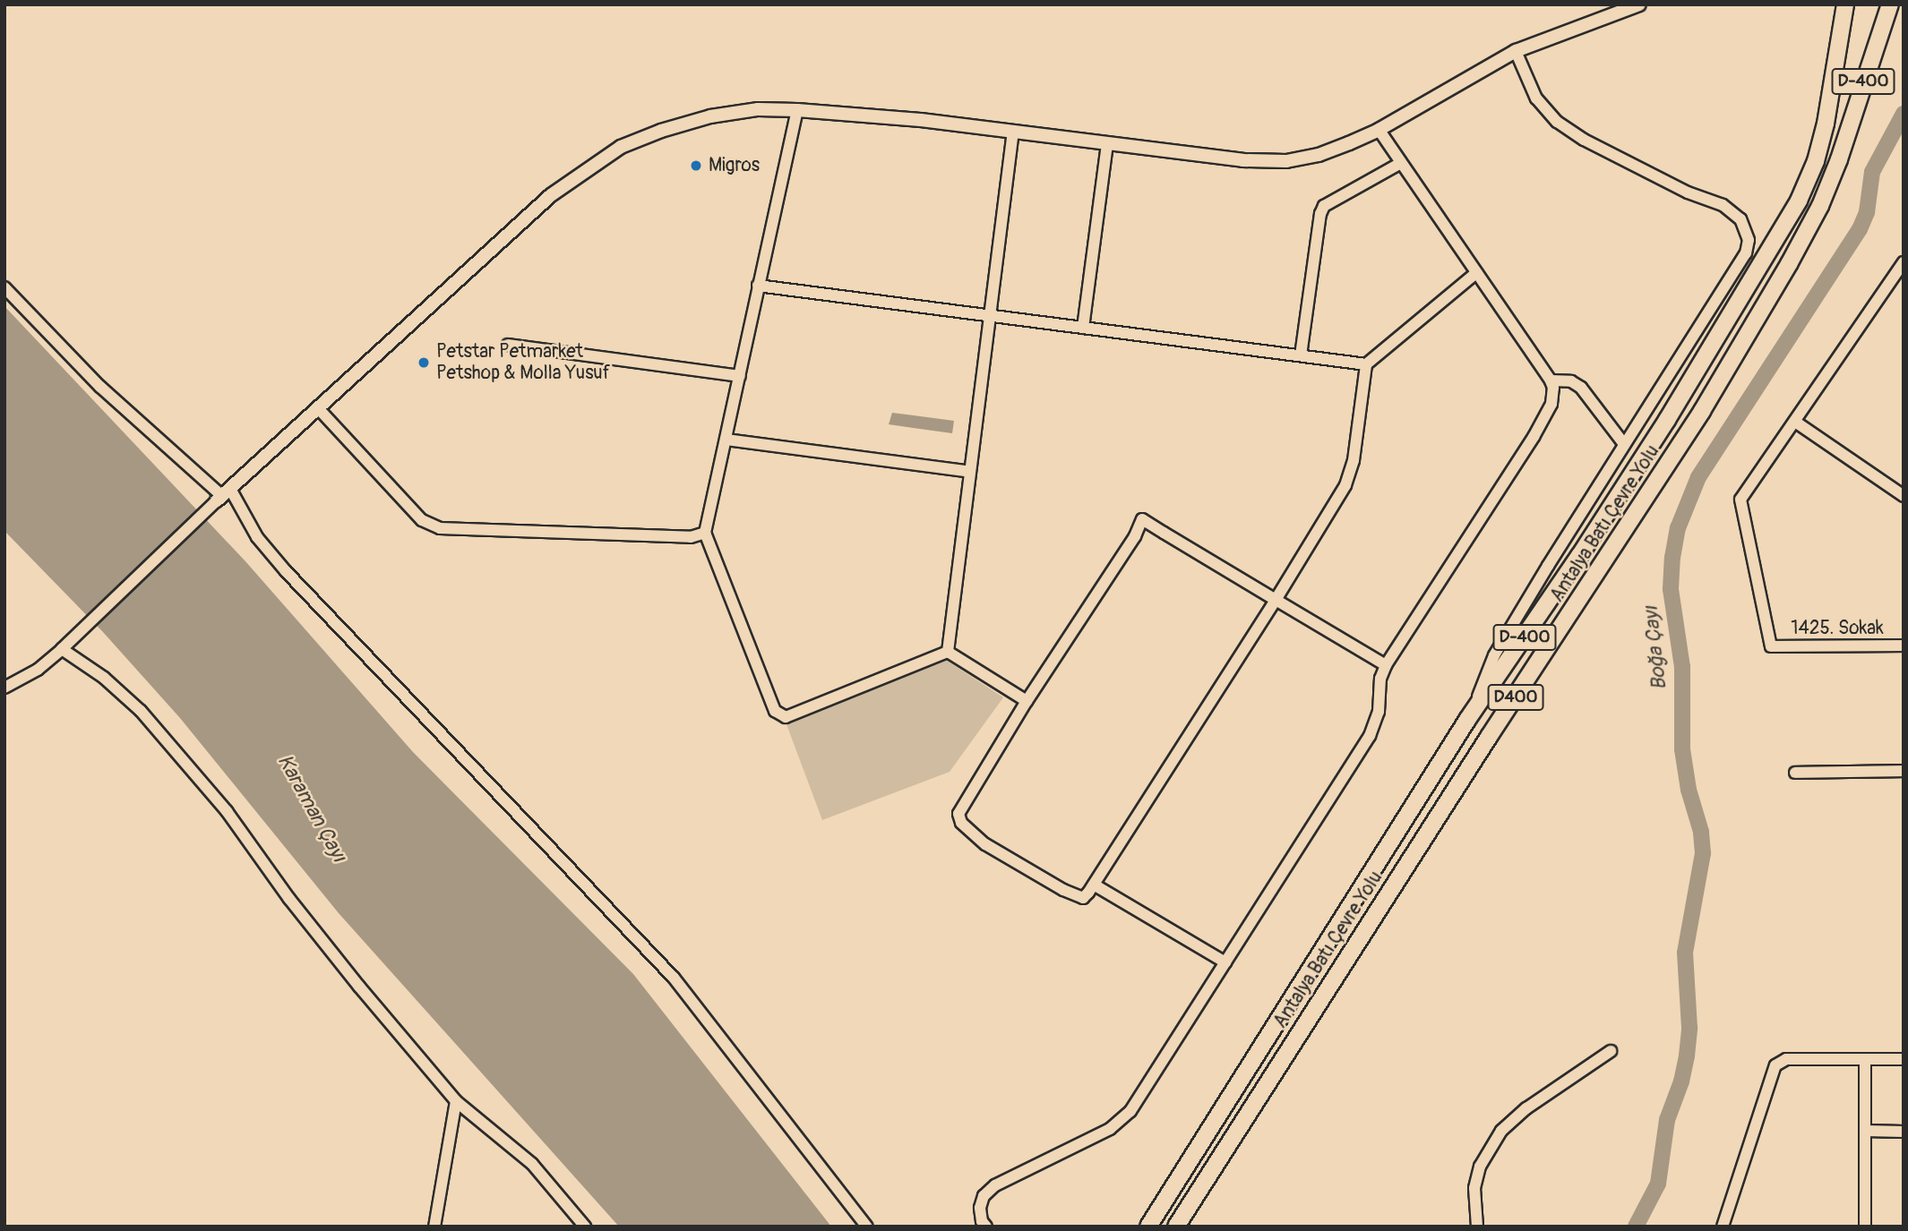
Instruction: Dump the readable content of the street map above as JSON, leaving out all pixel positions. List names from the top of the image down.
{
  "streets": {
    "highway": ["D-400", "Antalya Batı Çevre Yolu", "D400"],
    "street": ["1425. Sokak"]
  },
  "water": ["Boğa Çayı", "Karaman Çayı"],
  "places": ["Migros", "Petstar Petmarket Petshop & Molla Yusuf"]
}
